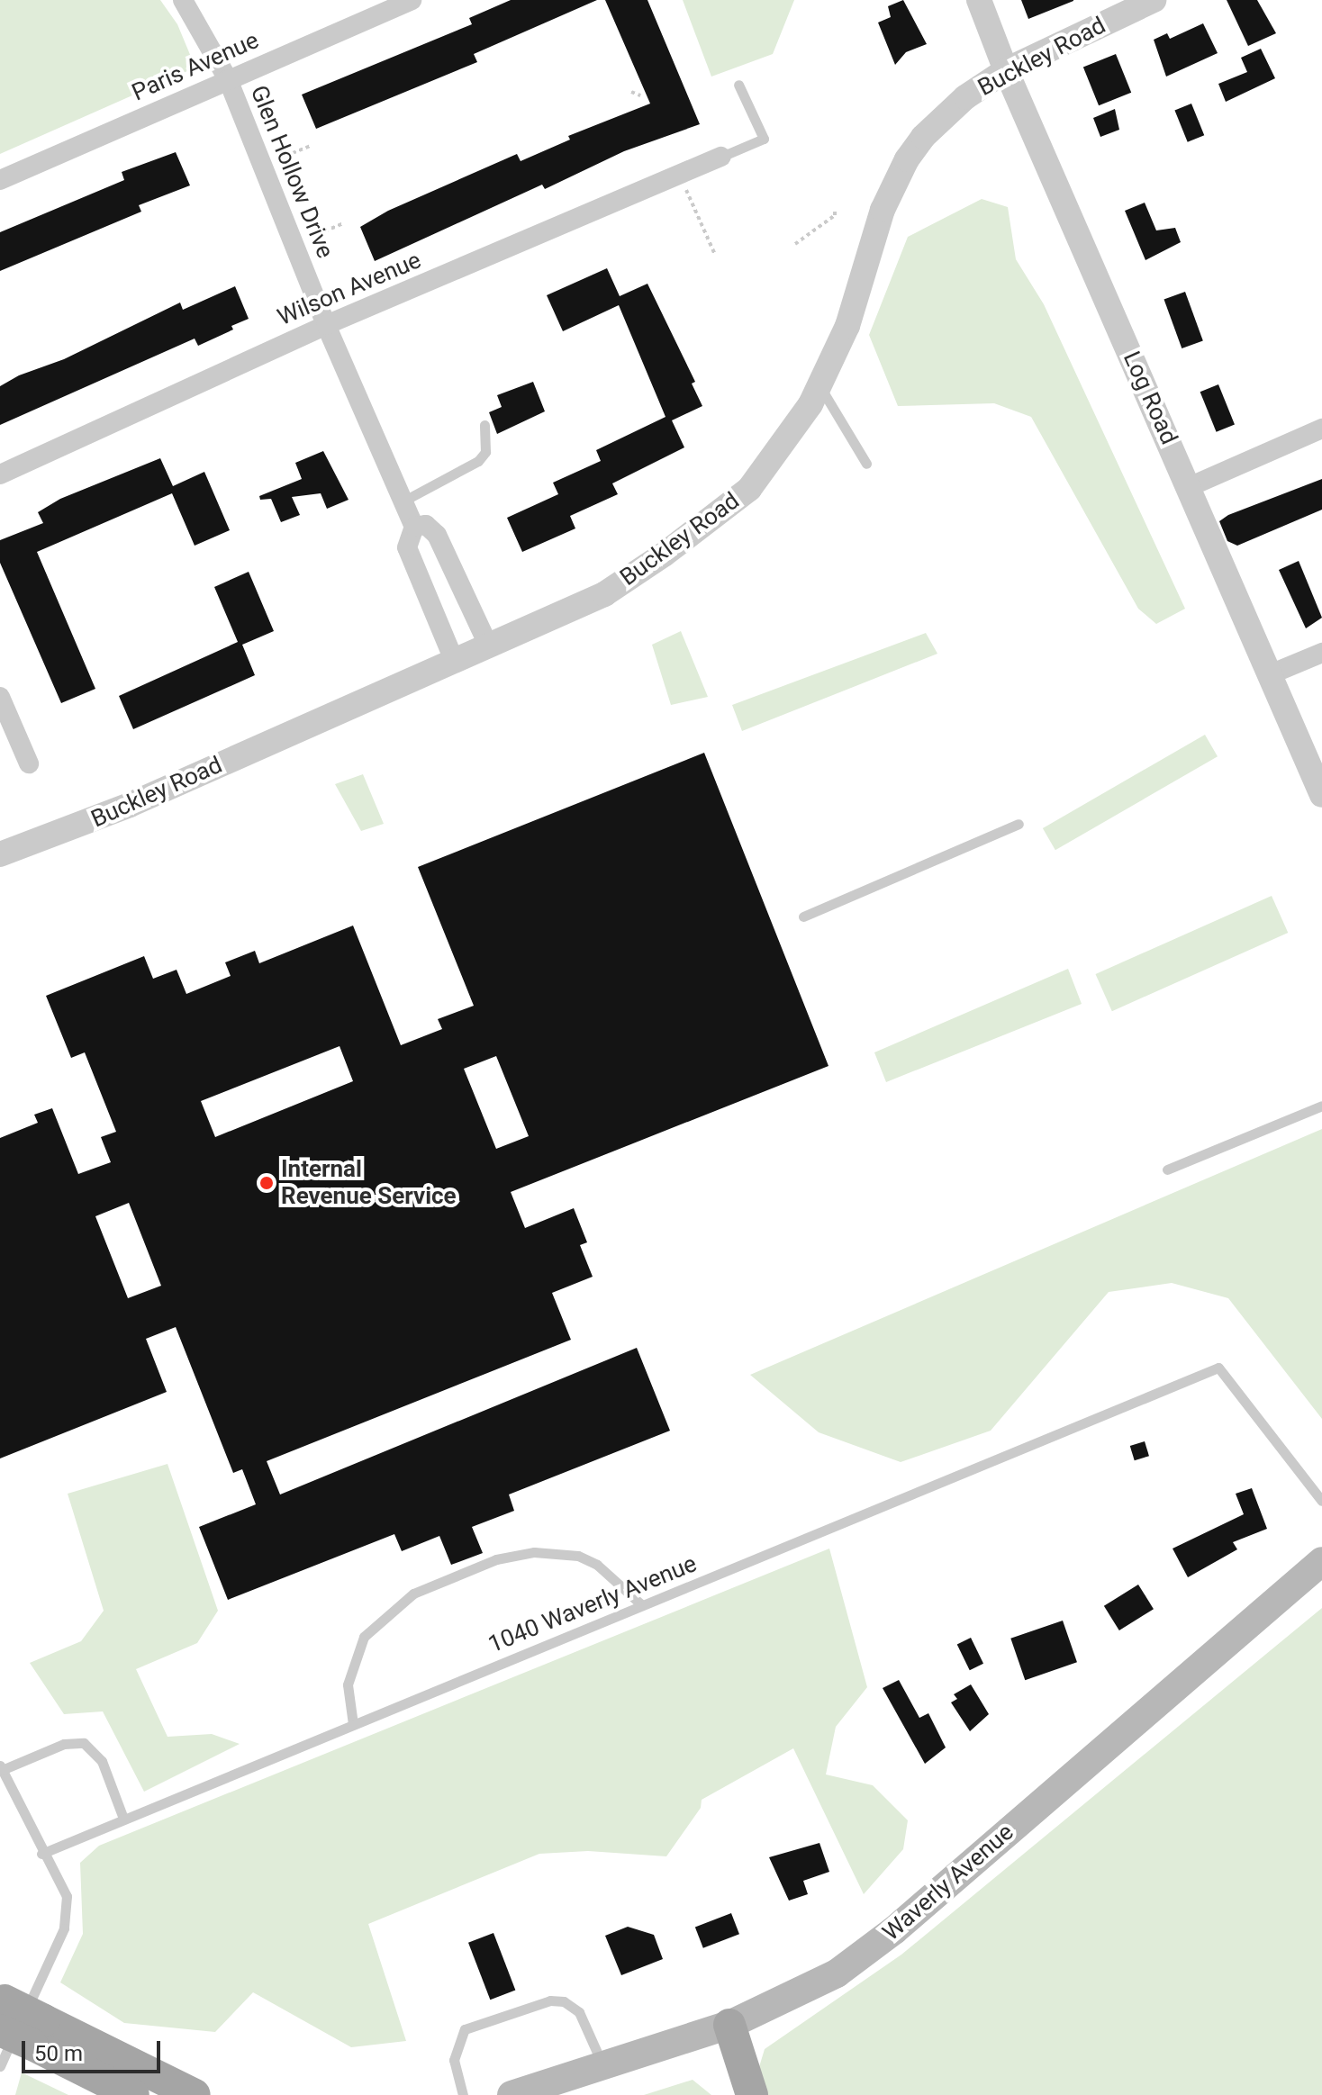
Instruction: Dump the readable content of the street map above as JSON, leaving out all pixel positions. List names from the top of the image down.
{
  "streets": {
    "main road": ["Waverly Avenue"],
    "street": [
      "Buckley Road",
      "Paris Avenue",
      "Glen Hollow Drive",
      "Wilson Avenue",
      "Log Road"
    ],
    "lane": ["1040 Waverly Avenue"]
  },
  "crossings": [
    ["Buckley Road", "Glen Hollow Drive"],
    ["Buckley Road", "Log Road"],
    ["Paris Avenue", "Glen Hollow Drive"],
    ["Glen Hollow Drive", "Wilson Avenue"]
  ],
  "places": ["Internal Revenue Service"],
  "scale_bar": "50 m"
}
